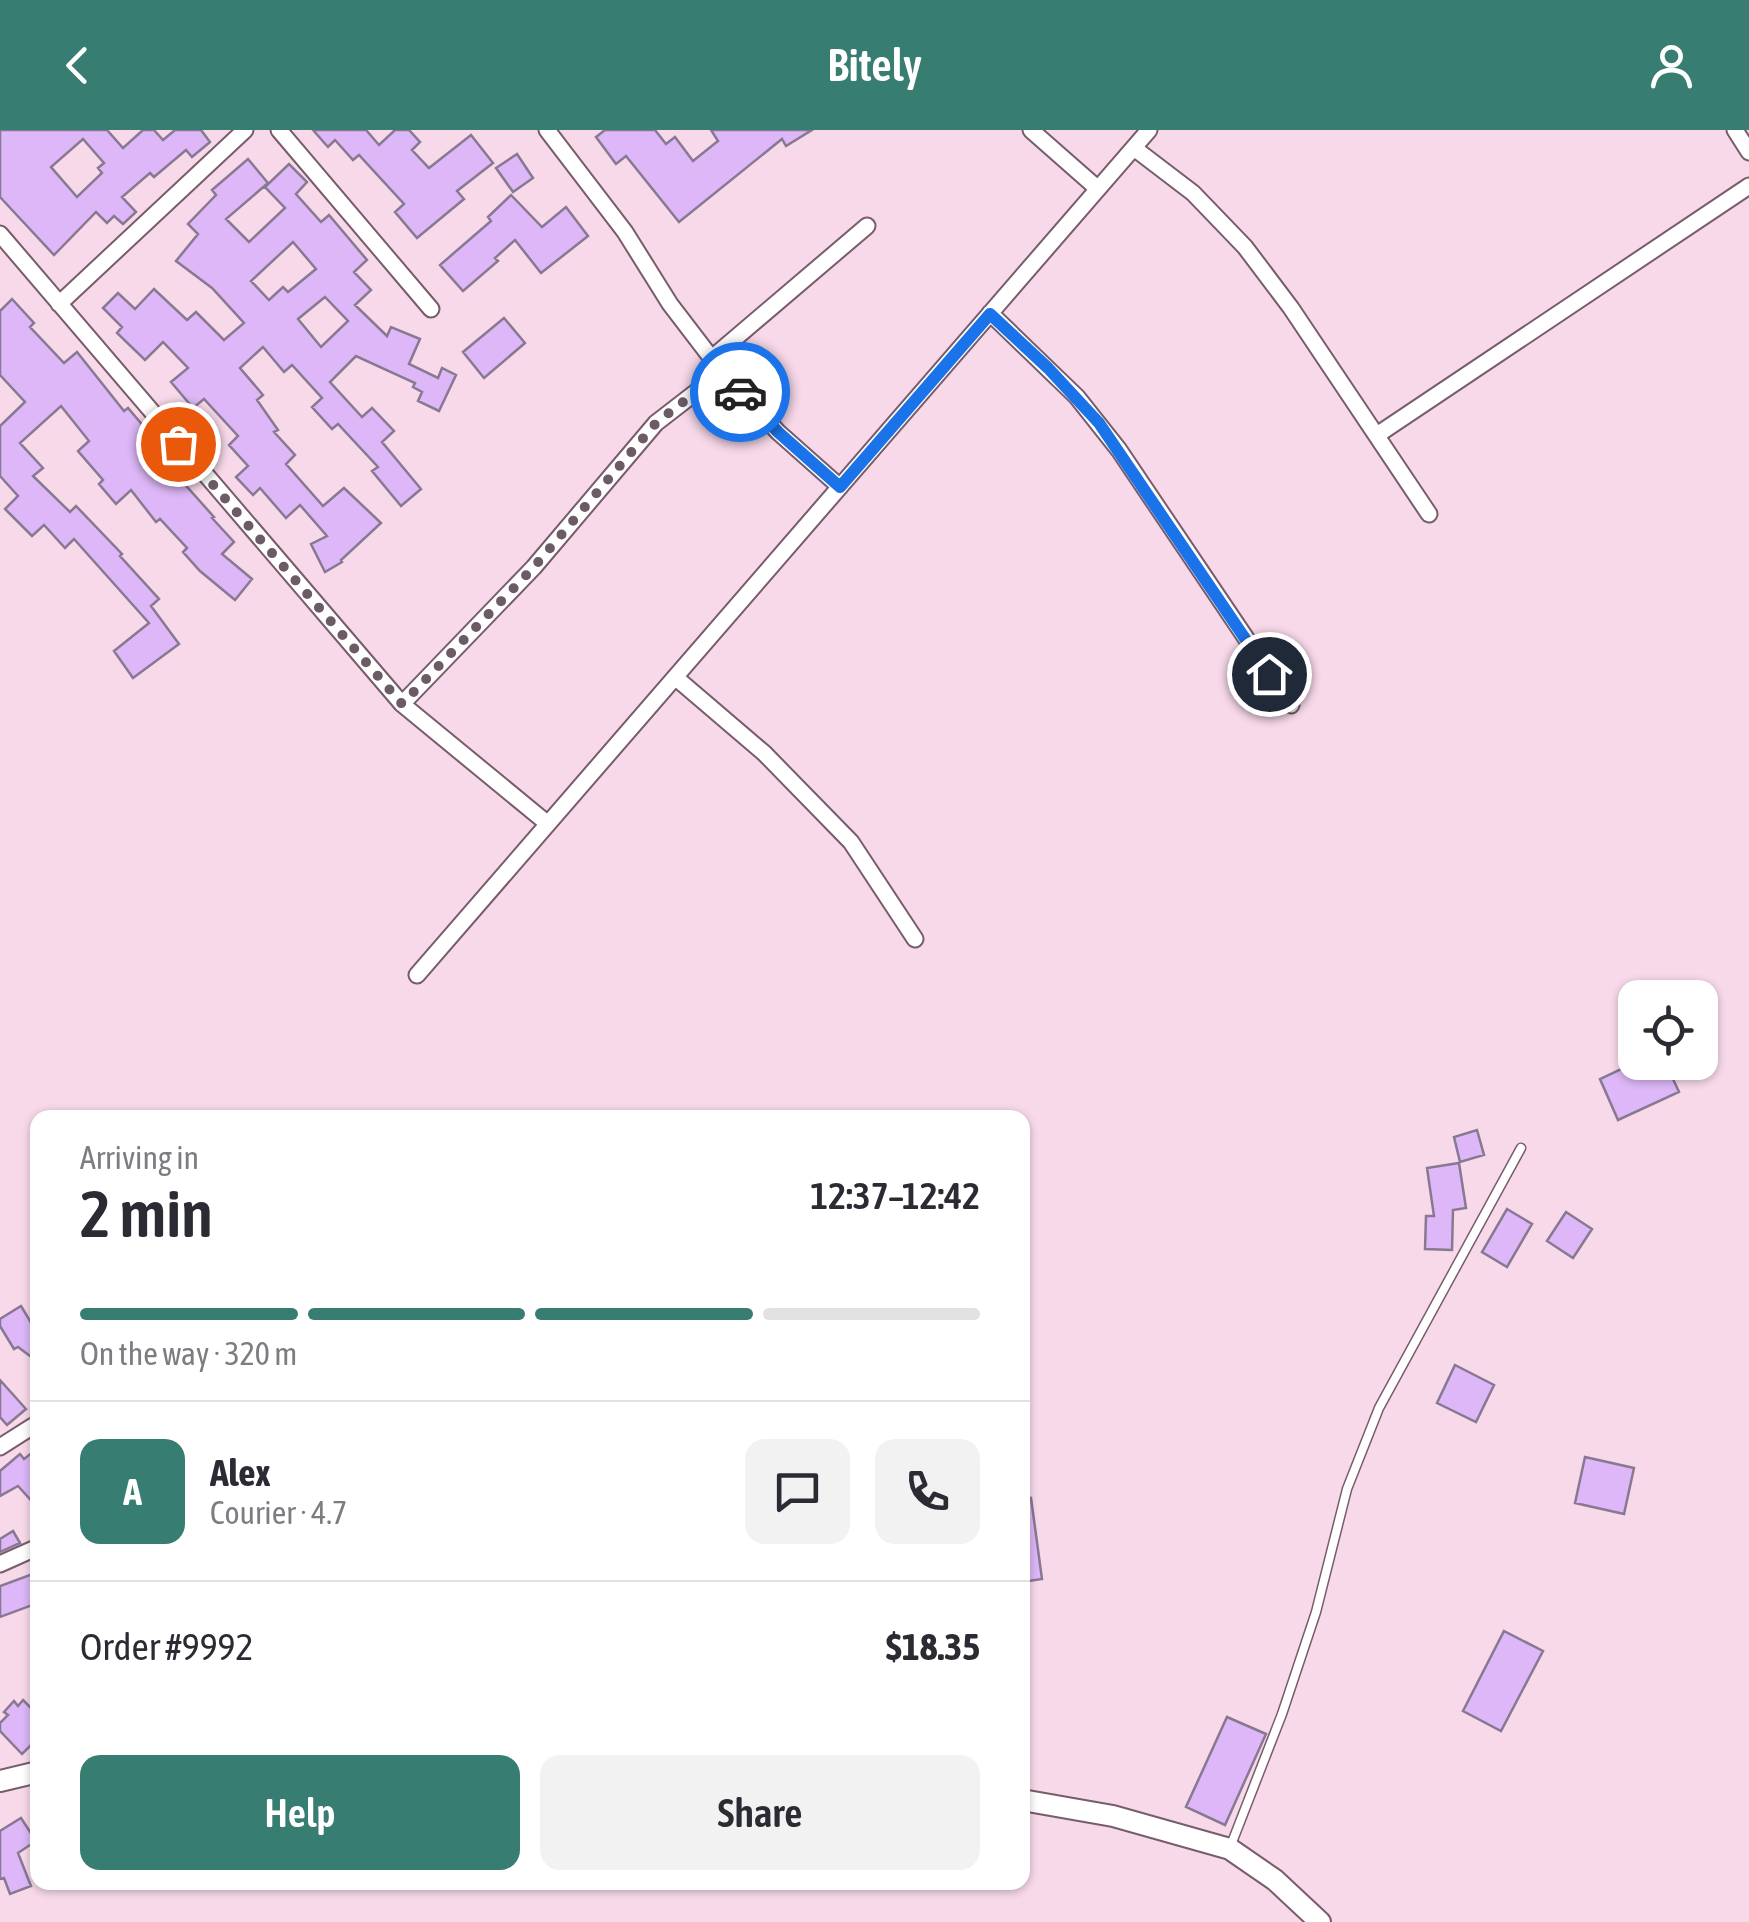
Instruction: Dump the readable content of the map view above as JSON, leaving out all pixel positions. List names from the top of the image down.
{
  "page": {
    "header": "Bitely",
    "heading": ["2 min", "Arriving in", "12:37–12:42"],
    "panel": [
      "Alex",
      "Courier · 4.7",
      "Order #9992",
      "$18.35"
    ],
    "bar": "On the way · 320 m",
    "round": "A",
    "buttons": ["Help", "Share"]
  }
}
